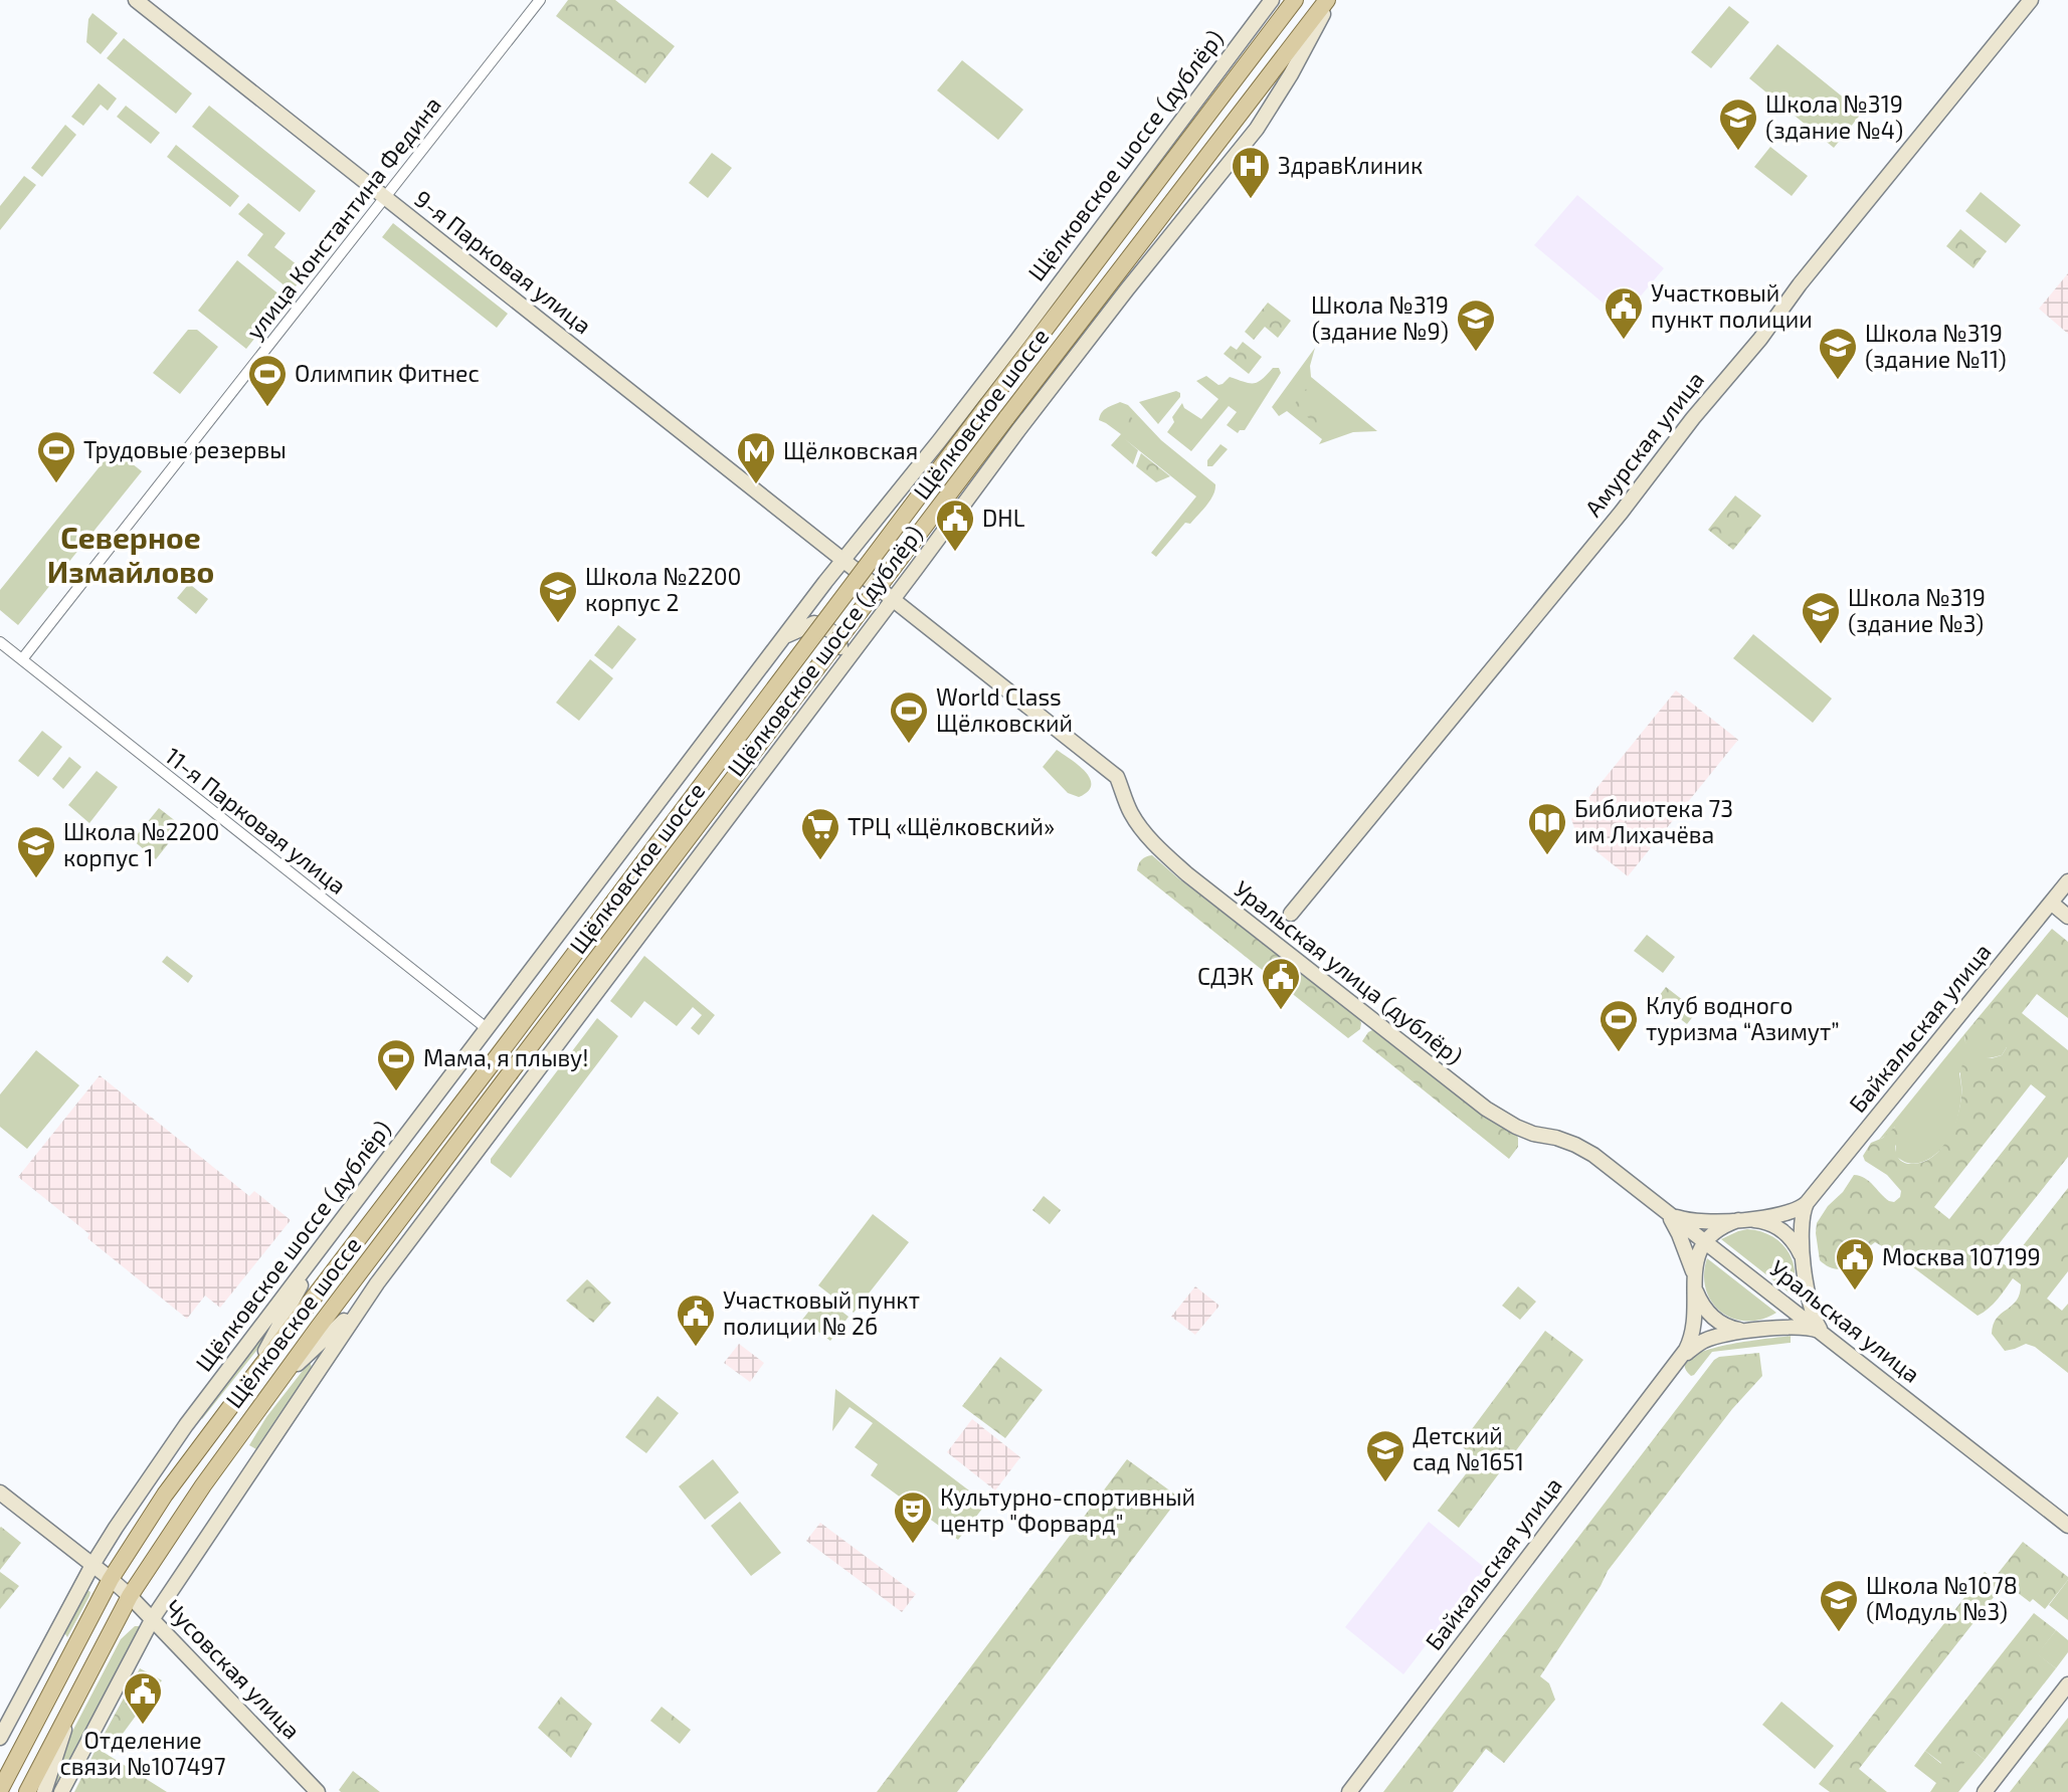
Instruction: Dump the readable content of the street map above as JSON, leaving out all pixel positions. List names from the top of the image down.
{
  "streets": {
    "main road": [
      "Щёлковское шоссе (дублёр)",
      "9-я Парковая улица",
      "Щёлковское шоссе",
      "Амурская улица",
      "Уральская улица (дублёр)",
      "Байкальская улица",
      "Уральская улица",
      "Чусовская улица"
    ],
    "street": ["улица Константина Федина", "11-я Парковая улица"]
  },
  "crossings": [
    ["Щёлковское шоссе (дублёр)", "9-я Парковая улица"],
    ["Щёлковское шоссе (дублёр)", "Щёлковское шоссе"],
    ["Щёлковское шоссе (дублёр)", "11-я Парковая улица"],
    ["Щёлковское шоссе (дублёр)", "Уральская улица (дублёр)"],
    ["Щёлковское шоссе (дублёр)", "Чусовская улица"],
    ["улица Константина Федина", "9-я Парковая улица"],
    ["улица Константина Федина", "11-я Парковая улица"],
    ["Щёлковское шоссе", "Чусовская улица"],
    ["Уральская улица (дублёр)", "Уральская улица"]
  ],
  "districts": ["Северное Измайлово"],
  "places": {
    "school or university": [
      "Школа №319 (здание №4)",
      "Школа №319 (здание №9)",
      "Школа №319 (здание №11)",
      "Школа №2200 корпус 2",
      "Школа №319 (здание №3)",
      "Школа №2200 корпус 1",
      "Детский сад №1651",
      "Школа №1078 (Модуль №3)"
    ],
    "hospital": ["ЗдравКлиник"],
    "public building": [
      "Участковый пункт полиции",
      "DHL",
      "СДЭК",
      "Москва 107199",
      "Участковый пункт полиции № 26",
      "Отделение связи №107497"
    ],
    "sports": [
      "Олимпик Фитнес",
      "Трудовые резервы",
      "World Class Щёлковский",
      "Клуб водного туризма “Азимут”",
      "Мама, я плыву!"
    ],
    "metro station": ["Щёлковская"],
    "library": ["Библиотека 73 им Лихачёва"],
    "supermarket": ["ТРЦ «Щёлковский»"],
    "theatre": ["Культурно-спортивный центр \"Форвард\""]
  }
}
